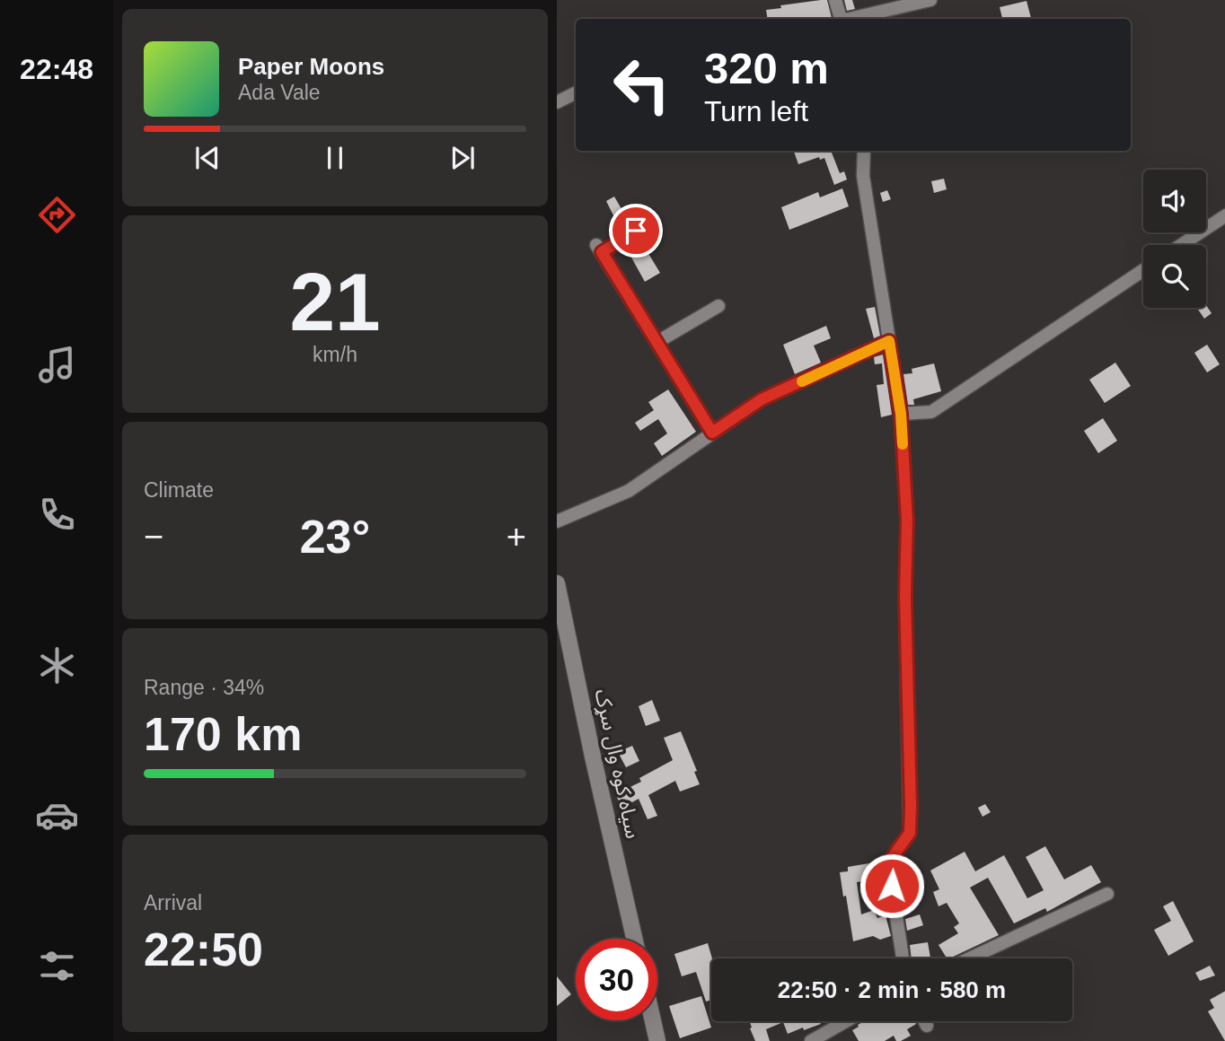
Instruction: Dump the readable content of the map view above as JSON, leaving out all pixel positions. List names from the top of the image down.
{
  "streets": {
    "street": ["سیاه کوه وال سړک"]
  },
  "page": {
    "tabs": "22:48",
    "turn": ["320 m", "Turn left"],
    "song": ["Paper Moons", "Ada Vale"],
    "tile": [
      ["21", "km/h"],
      "Climate",
      ["Range · 34%", "170 km"],
      ["Arrival", "22:50"]
    ],
    "heat": ["−", "23°", "+"],
    "limit": "30",
    "trip": "22:50 · 2 min · 580 m"
  }
}
